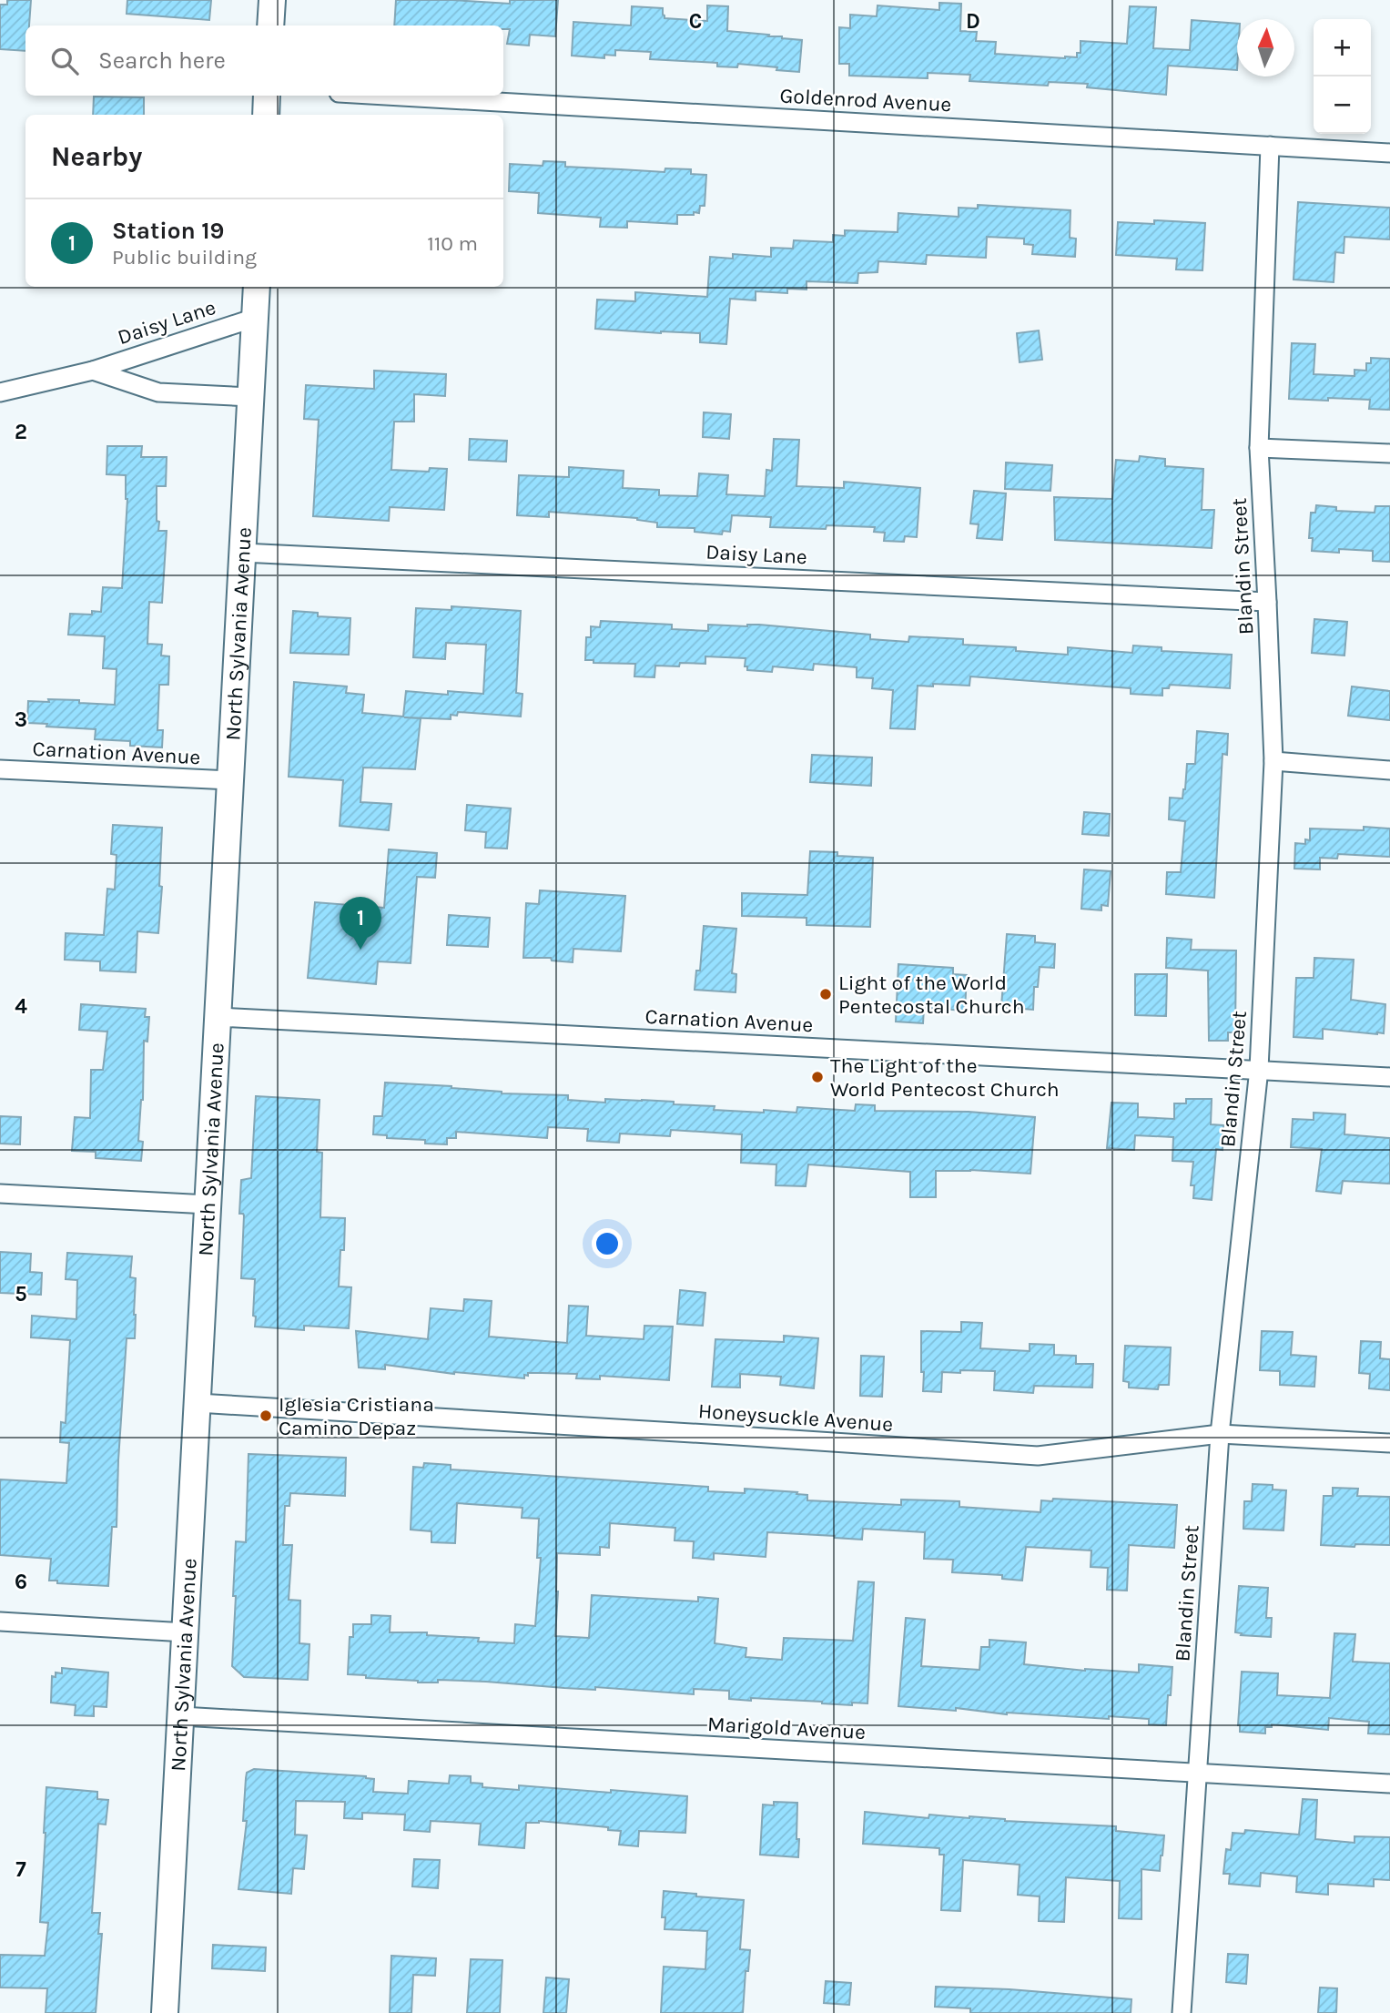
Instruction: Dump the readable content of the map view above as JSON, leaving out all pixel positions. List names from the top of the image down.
{
  "streets": {
    "main road": ["North Sylvania Avenue"],
    "street": [
      "Goldenrod Avenue",
      "Daisy Lane",
      "Blandin Street",
      "Carnation Avenue",
      "Honeysuckle Avenue",
      "Marigold Avenue"
    ]
  },
  "crossings": [
    ["Goldenrod Avenue", "Blandin Street"],
    ["Daisy Lane", "Blandin Street"],
    ["Daisy Lane", "North Sylvania Avenue"],
    ["Blandin Street", "Carnation Avenue"],
    ["Blandin Street", "Honeysuckle Avenue"],
    ["Blandin Street", "Marigold Avenue"],
    ["North Sylvania Avenue", "Carnation Avenue"],
    ["North Sylvania Avenue", "Honeysuckle Avenue"],
    ["North Sylvania Avenue", "Marigold Avenue"]
  ],
  "places": ["Light of the World Pentecostal Church", "The Light of the World Pentecost Church", "Iglesia Cristiana Camino Depaz"],
  "north": "top",
  "page": {
    "map_buttons": ["+", "−"],
    "search": "Search here",
    "heading": "Nearby",
    "list": [
      {
        "mark": "1",
        "name": "Station 19",
        "note": "Public building",
        "value": "110 m"
      }
    ],
    "pins": "1"
  },
  "grid": {
    "columns": ["C", "D"],
    "rows": [
      "2",
      "3",
      "4",
      "5",
      "6",
      "7"
    ]
  }
}
